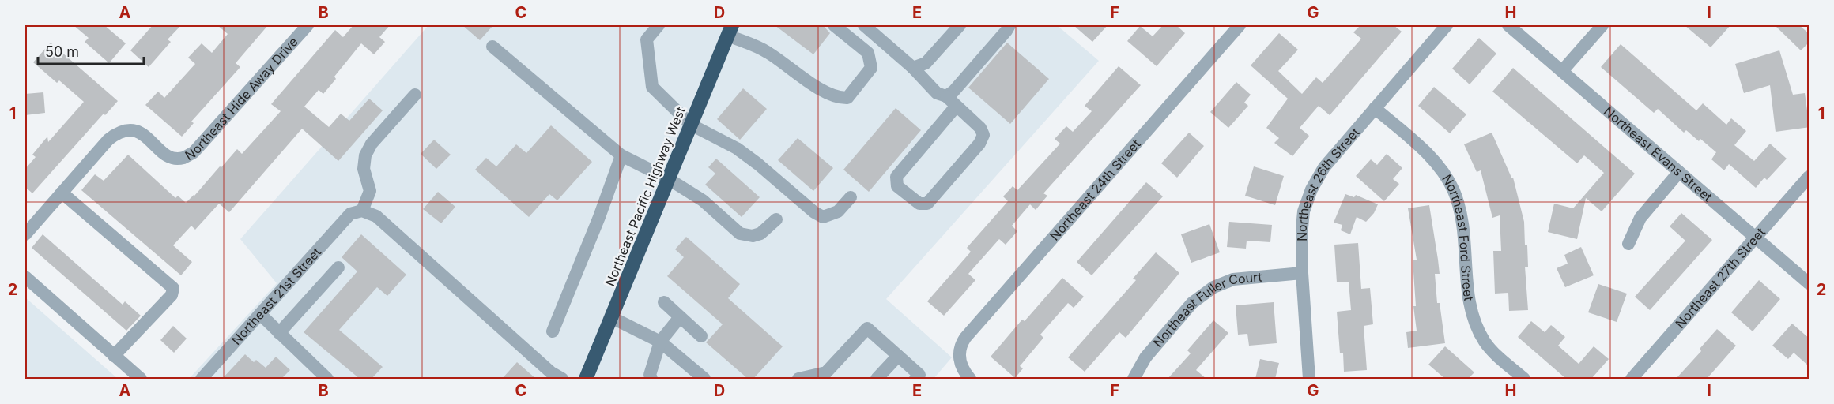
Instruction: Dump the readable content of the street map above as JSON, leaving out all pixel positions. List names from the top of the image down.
{
  "streets": {
    "highway": ["Northeast Pacific Highway West"],
    "street": [
      "Northeast Hide Away Drive",
      "Northeast Evans Street",
      "Northeast 26th Street",
      "Northeast 24th Street",
      "Northeast Ford Street",
      "Northeast 27th Street",
      "Northeast 21st Street",
      "Northeast Fuller Court"
    ]
  },
  "crossings": [
    ["Northeast Evans Street", "Northeast 27th Street"],
    ["Northeast 26th Street", "Northeast Ford Street"],
    ["Northeast 26th Street", "Northeast Fuller Court"]
  ],
  "scale_bar": "50 m",
  "grid": {
    "columns": [
      "A",
      "B",
      "C",
      "D",
      "E",
      "F",
      "G",
      "H",
      "I"
    ],
    "rows": ["1", "2"]
  }
}
